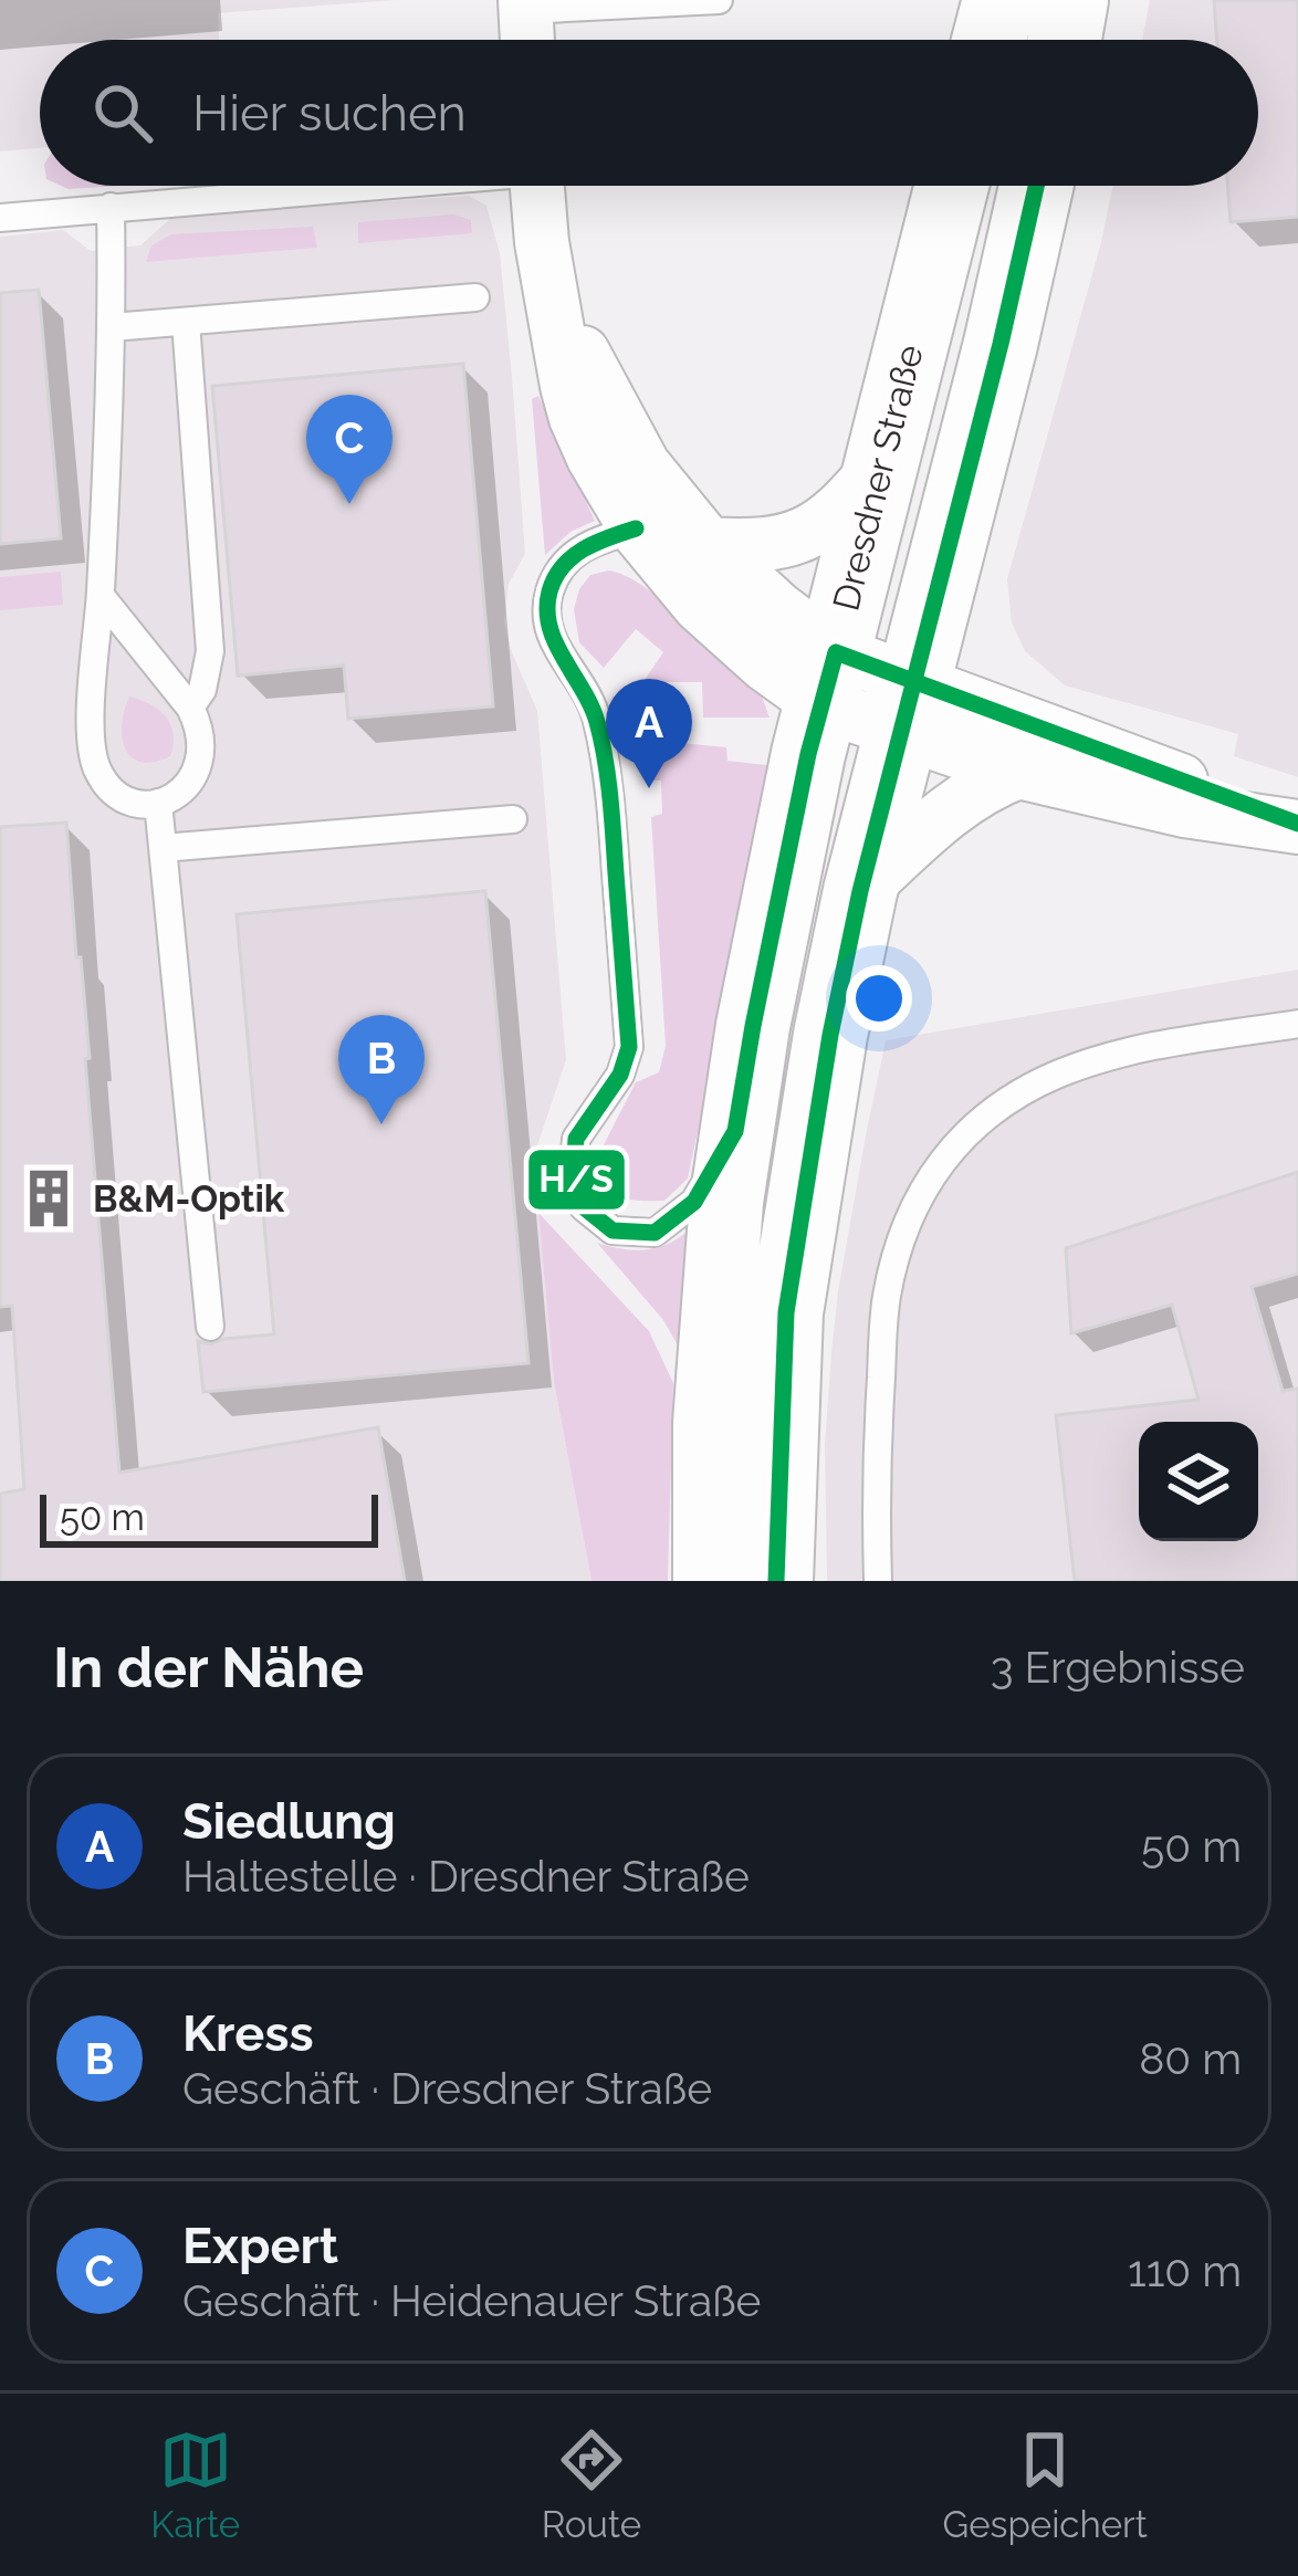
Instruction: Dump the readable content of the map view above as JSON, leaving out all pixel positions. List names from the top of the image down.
{
  "streets": {
    "main road": ["Dresdner Straße"]
  },
  "places": {
    "building": ["B&M-Optik"]
  },
  "lines": ["transit line H/S"],
  "scale_bar": "50 m",
  "page": {
    "search": "Hier suchen",
    "pins": ["C", "A", "B"],
    "scale": "50 m",
    "heading": ["In der Nähe", "3 Ergebnisse"],
    "list": [
      {
        "mark": "A",
        "name": "Siedlung",
        "note": "Haltestelle · Dresdner Straße",
        "value": "50 m"
      },
      {
        "mark": "B",
        "name": "Kress",
        "note": "Geschäft · Dresdner Straße",
        "value": "80 m"
      },
      {
        "mark": "C",
        "name": "Expert",
        "note": "Geschäft · Heidenauer Straße",
        "value": "110 m"
      }
    ],
    "nav": ["Karte", "Route", "Gespeichert"]
  }
}
